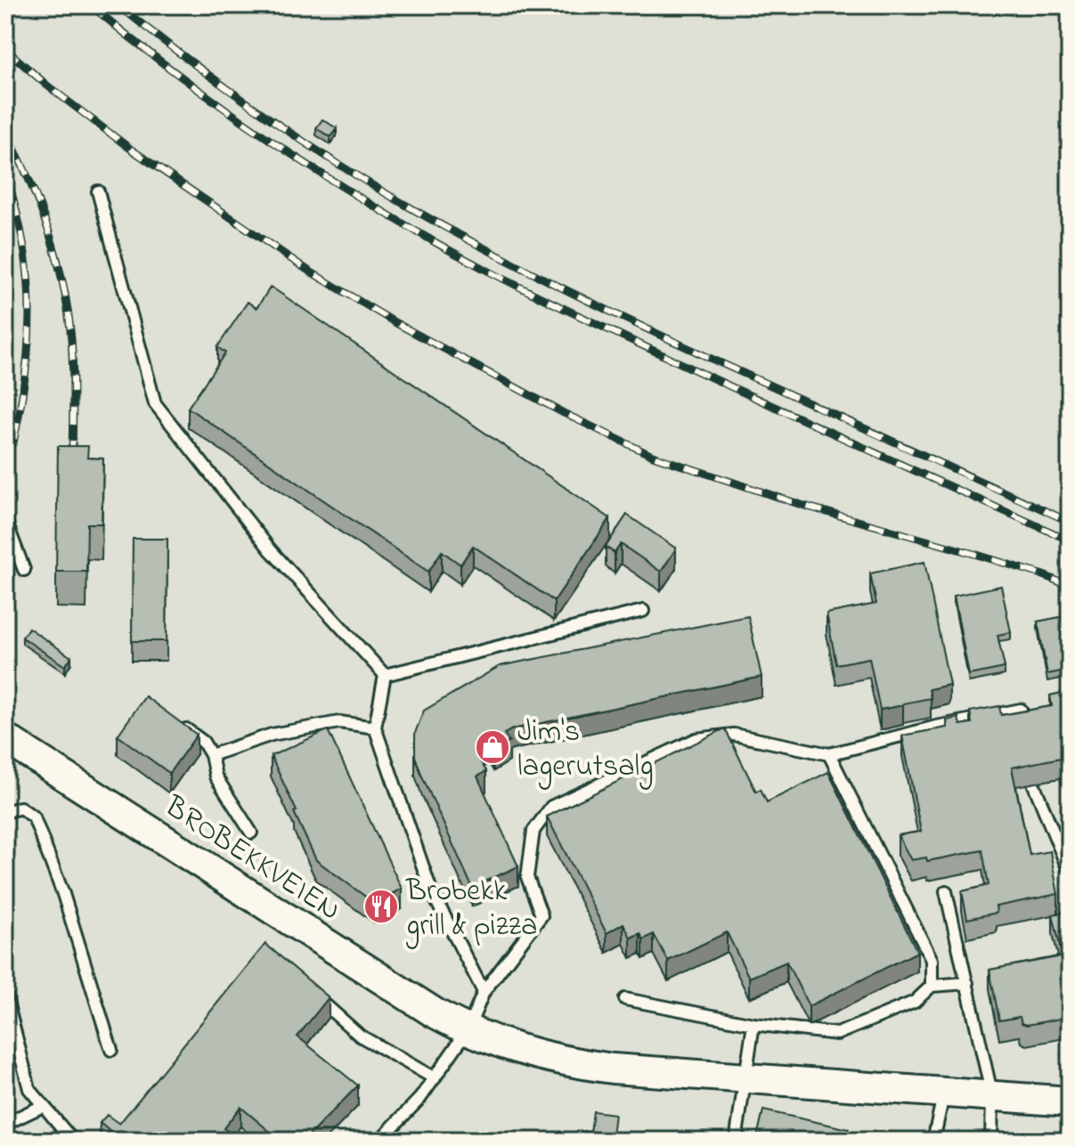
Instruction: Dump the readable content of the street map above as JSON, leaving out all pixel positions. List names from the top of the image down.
{
  "streets": {
    "street": ["BROBEKKVEIEN"]
  },
  "places": {
    "shop": ["Jim's lagerutsalg"],
    "restaurant": ["Brobekk grill & pizza"]
  }
}
